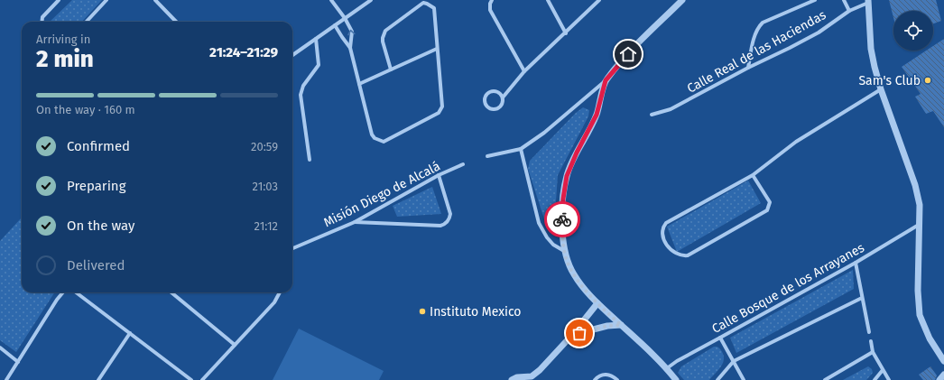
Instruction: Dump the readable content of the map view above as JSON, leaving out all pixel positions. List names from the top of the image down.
{
  "streets": {
    "street": ["Calle Real de las Haciendas", "Misión Diego de Alcalá", "Calle Bosque de los Arrayanes"]
  },
  "places": ["Sam's Club", "Instituto Mexico"],
  "page": {
    "heading": ["2 min", "Arriving in", "21:24–21:29"],
    "bar": "On the way · 160 m",
    "list": [
      ["Confirmed", "20:59"],
      ["Preparing", "21:03"],
      ["On the way", "21:12"],
      "Delivered"
    ]
  }
}
